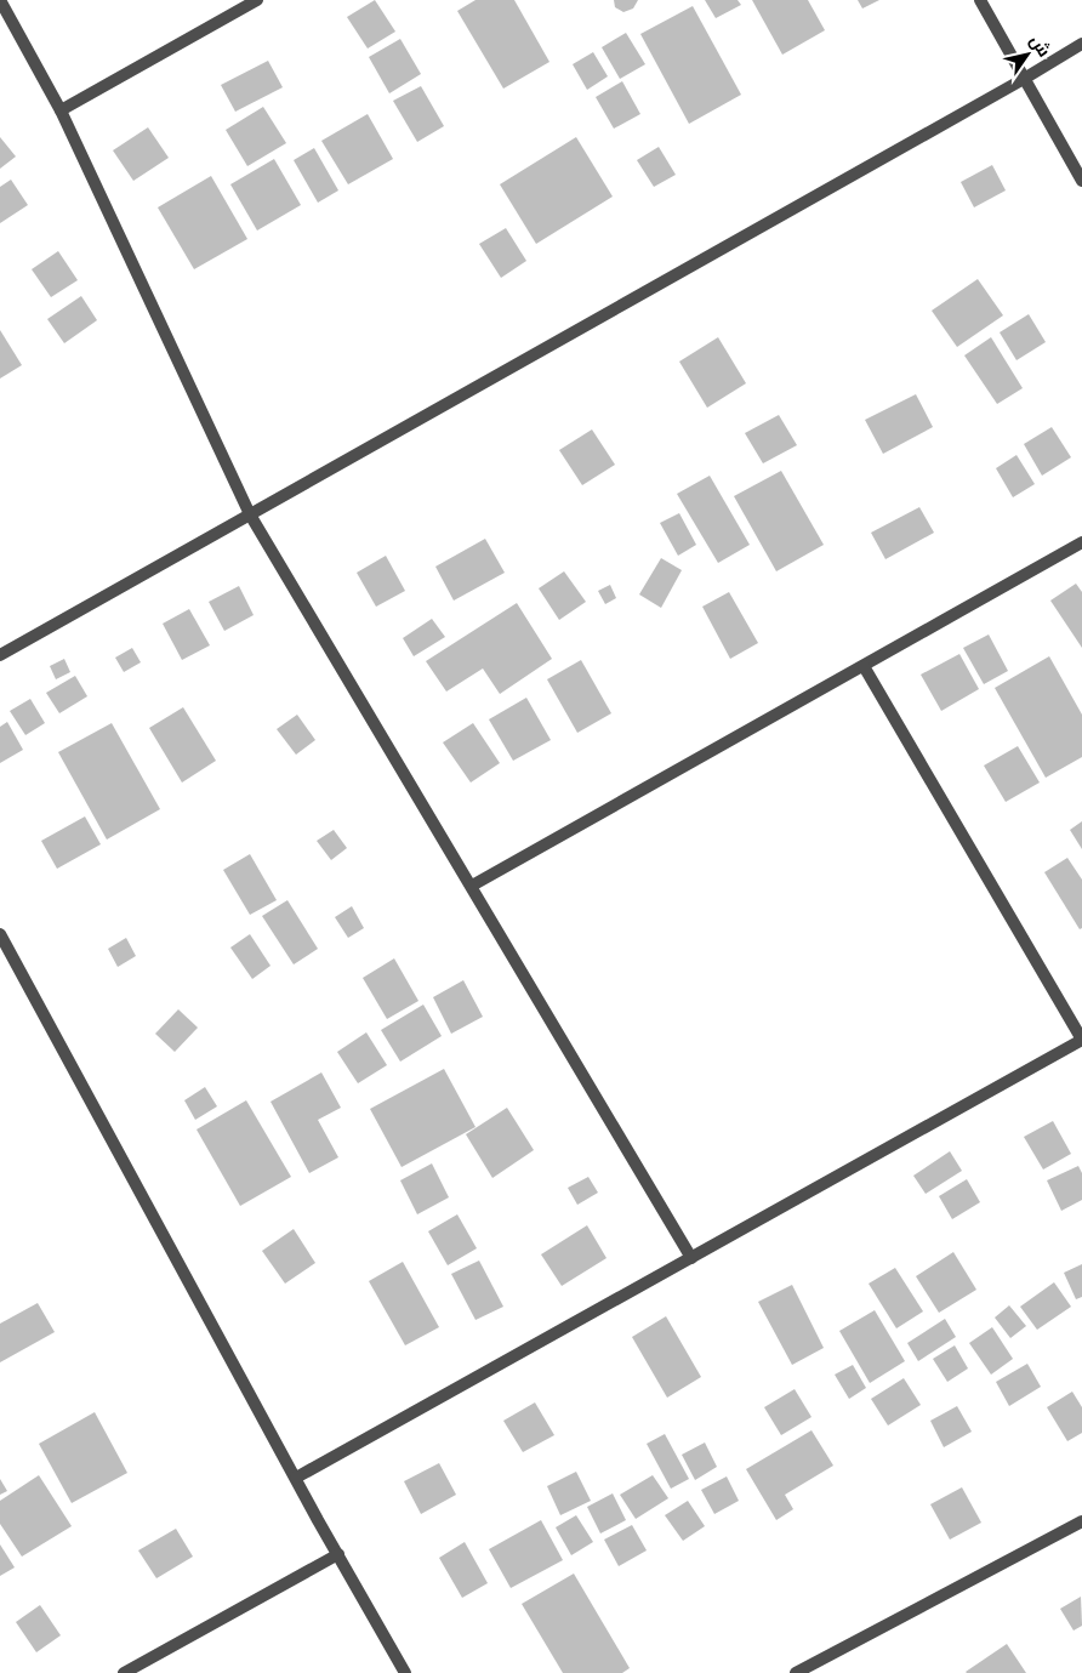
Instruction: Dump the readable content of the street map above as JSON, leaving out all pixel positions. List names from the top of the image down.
{
  "north": "top right"
}
